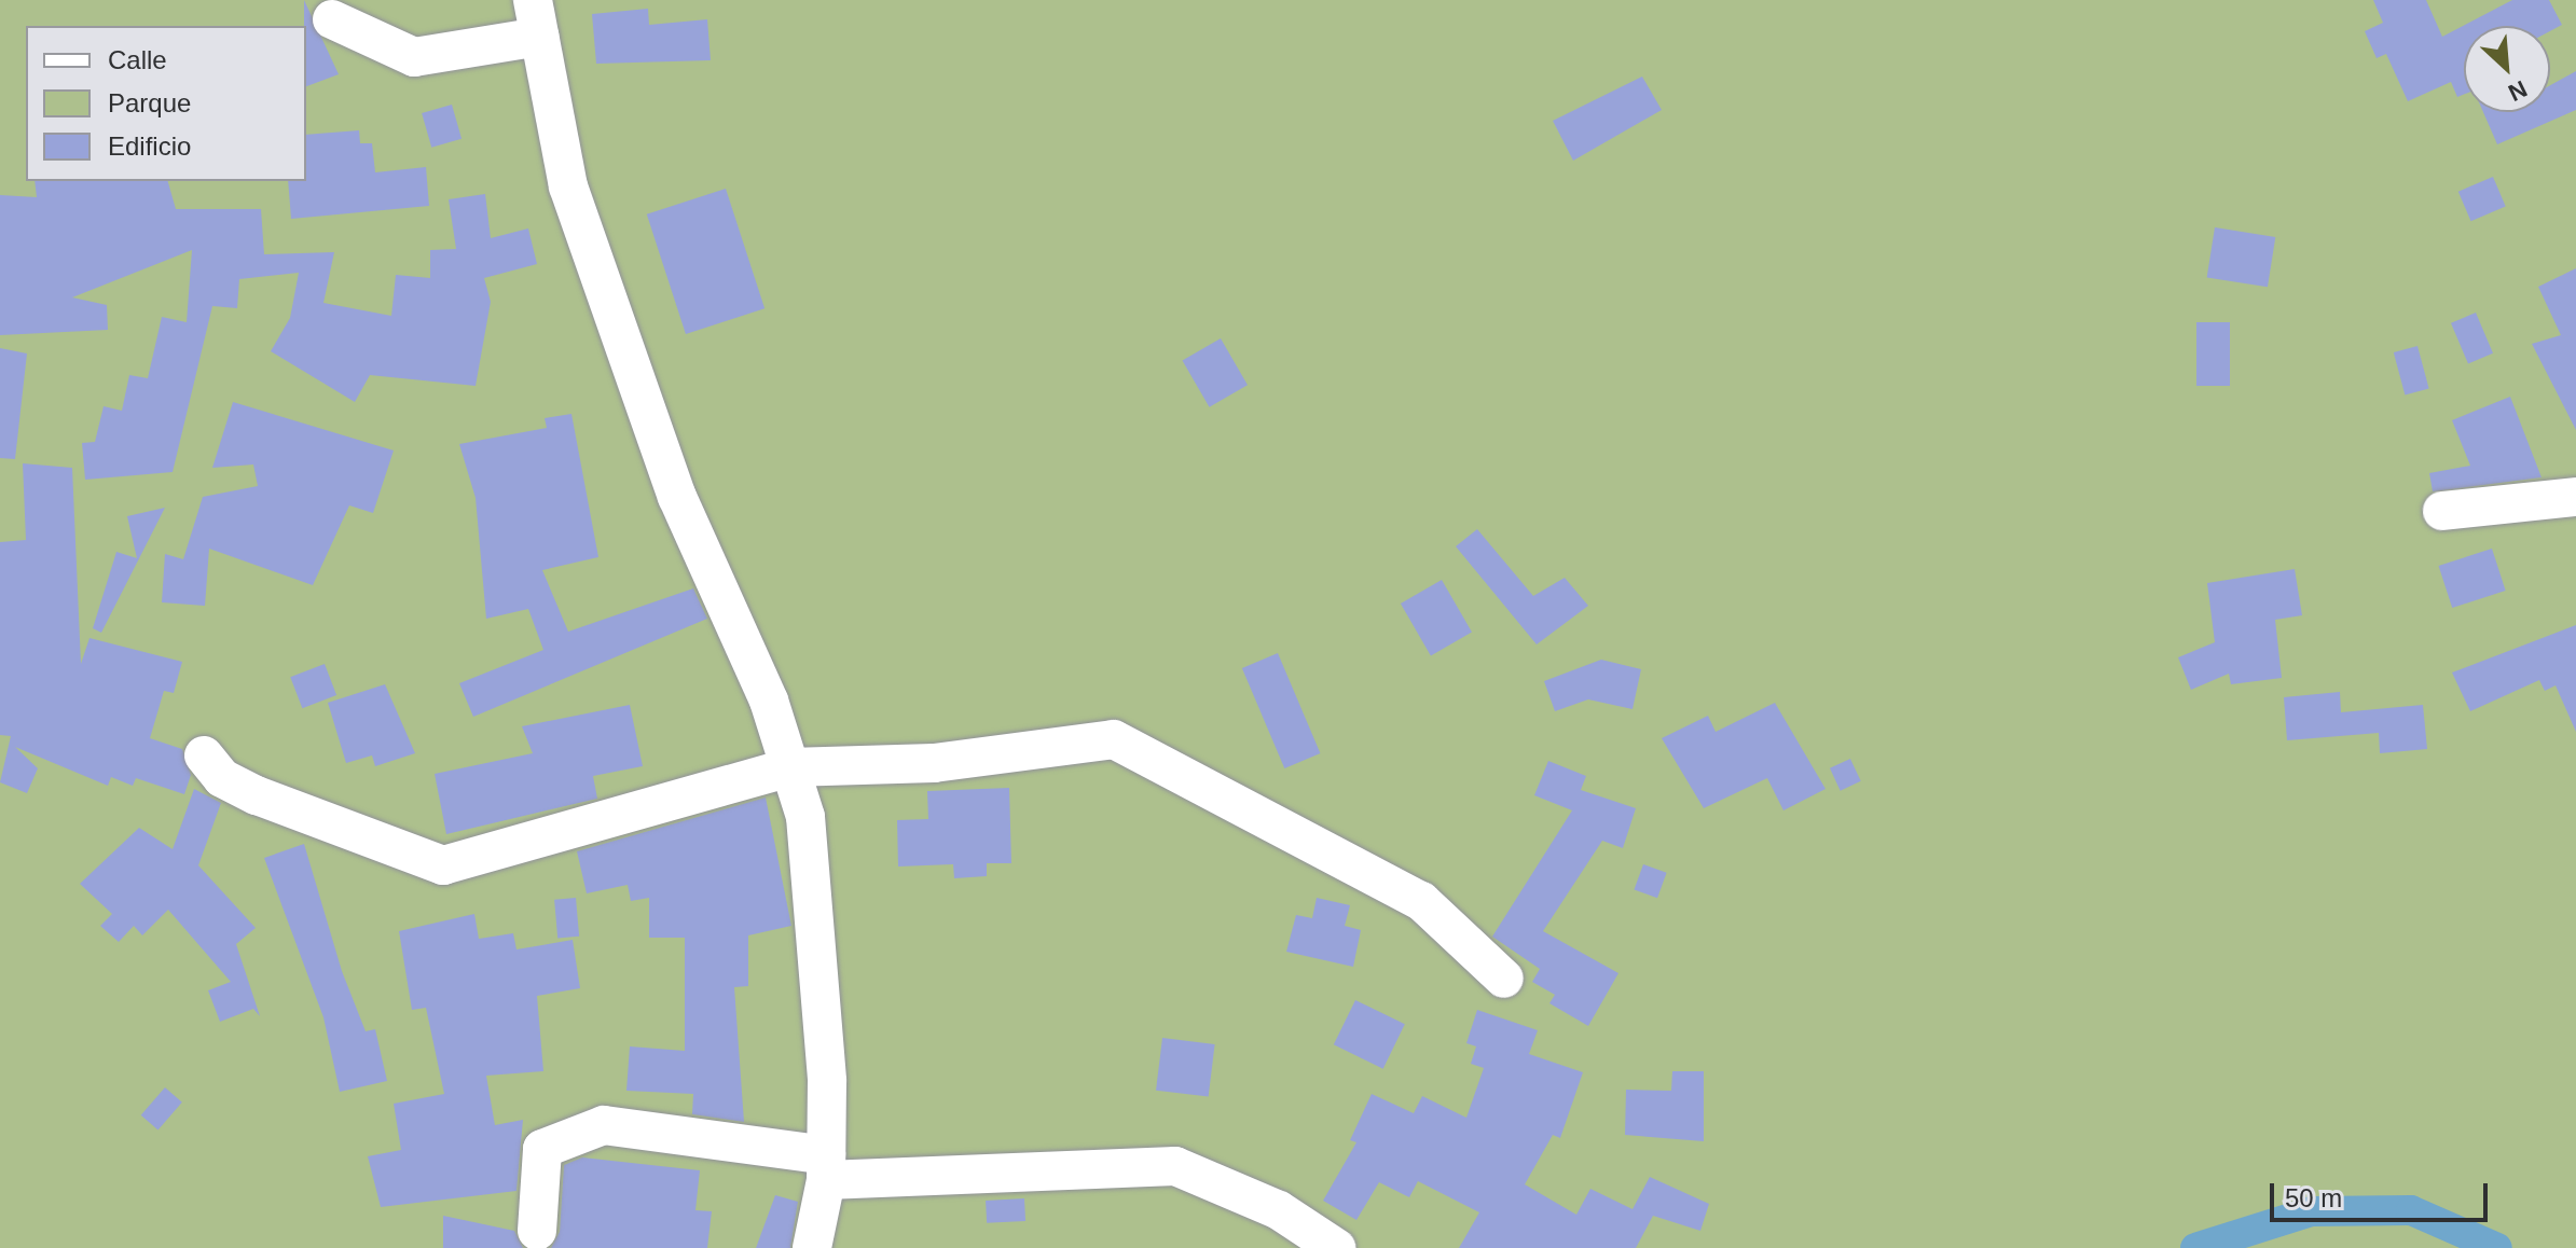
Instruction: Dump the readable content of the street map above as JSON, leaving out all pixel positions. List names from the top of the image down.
{
  "legend": ["Calle", "Parque", "Edificio"],
  "scale_bar": "50 m",
  "north": "bottom right"
}
